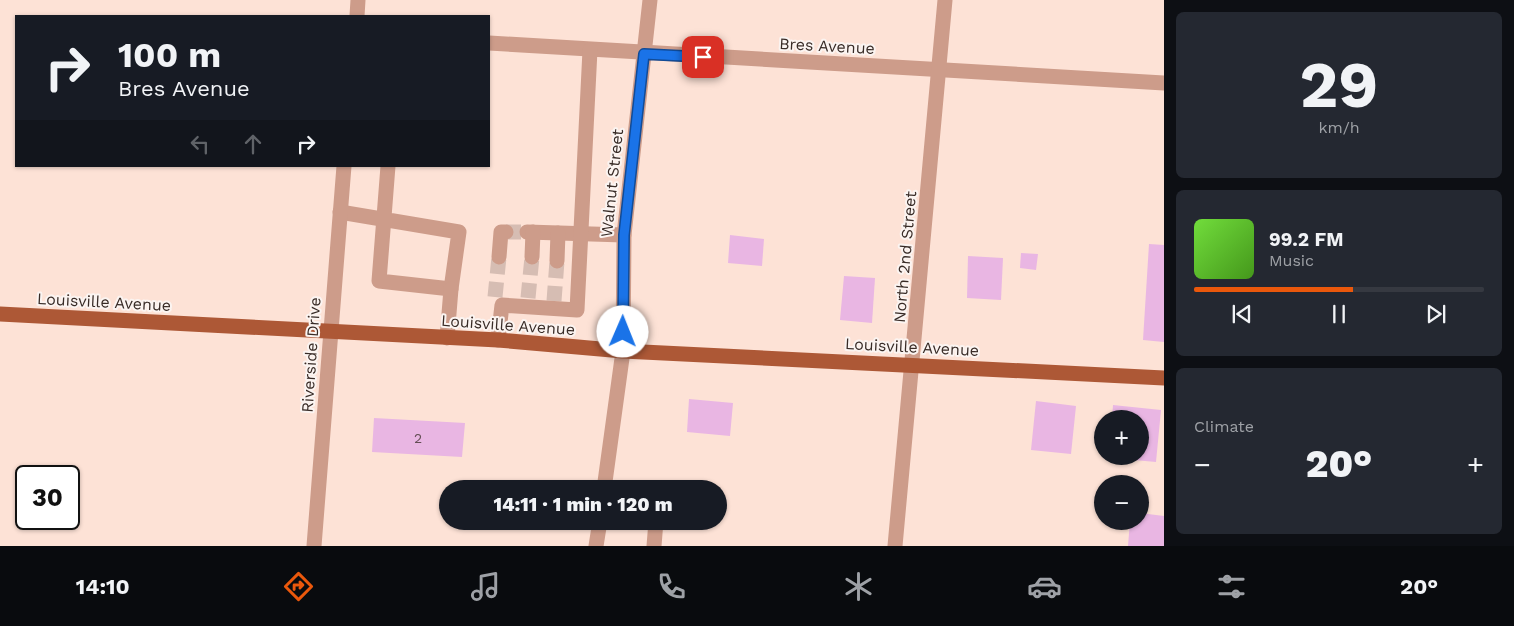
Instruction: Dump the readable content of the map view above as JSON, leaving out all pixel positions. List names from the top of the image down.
{
  "streets": {
    "main road": ["Louisville Avenue"],
    "street": [
      "Bres Avenue",
      "Walnut Street",
      "North 2nd Street",
      "Riverside Drive"
    ]
  },
  "crossings": [
    ["Bres Avenue", "Walnut Street"],
    ["Bres Avenue", "North 2nd Street"],
    ["Walnut Street", "Louisville Avenue"],
    ["North 2nd Street", "Louisville Avenue"],
    ["Louisville Avenue", "Riverside Drive"]
  ],
  "house_numbers": ["2"],
  "page": {
    "tile": [
      ["29", "km/h"],
      "Climate"
    ],
    "turn": ["100 m", "Bres Avenue"],
    "song": ["99.2 FM", "Music"],
    "map_buttons": ["+", "−"],
    "heat": ["−", "20°", "+"],
    "limit": "30",
    "trip": "14:11 · 1 min · 120 m",
    "tabs": ["14:10", "20°"]
  }
}
